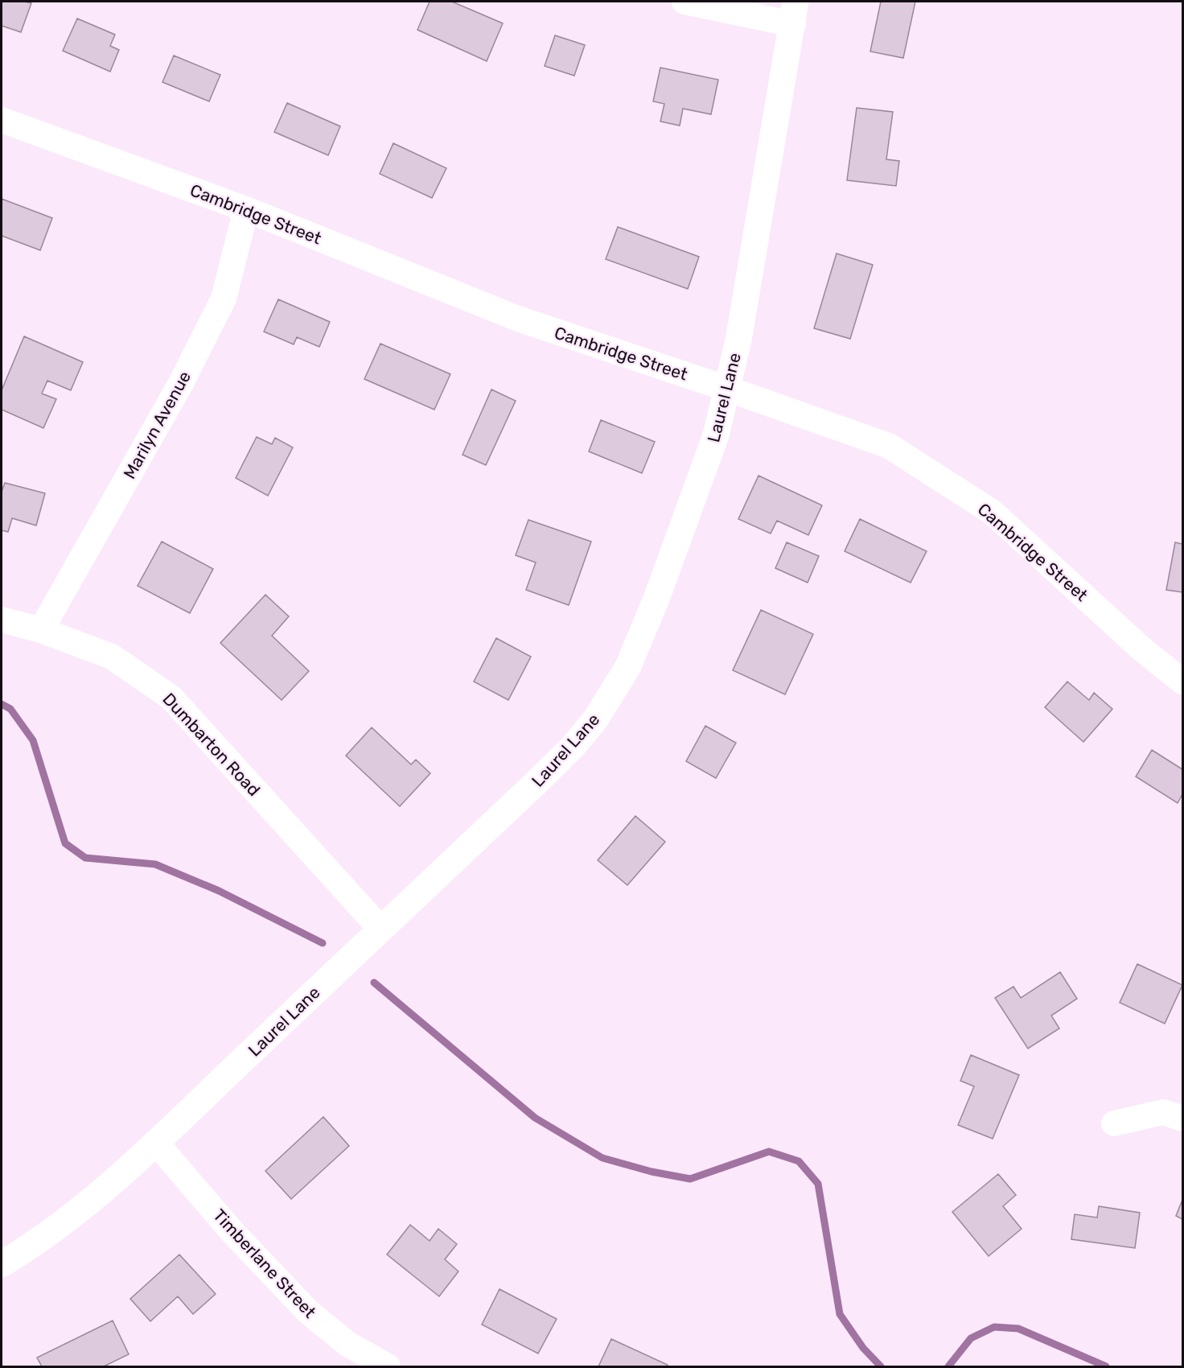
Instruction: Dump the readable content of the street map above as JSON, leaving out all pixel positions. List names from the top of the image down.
{
  "streets": {
    "street": [
      "Cambridge Street",
      "Laurel Lane",
      "Marilyn Avenue",
      "Dumbarton Road",
      "Timberlane Street"
    ]
  },
  "crossings": [
    ["Cambridge Street", "Laurel Lane"],
    ["Cambridge Street", "Marilyn Avenue"],
    ["Laurel Lane", "Dumbarton Road"],
    ["Laurel Lane", "Timberlane Street"],
    ["Marilyn Avenue", "Dumbarton Road"]
  ]
}
